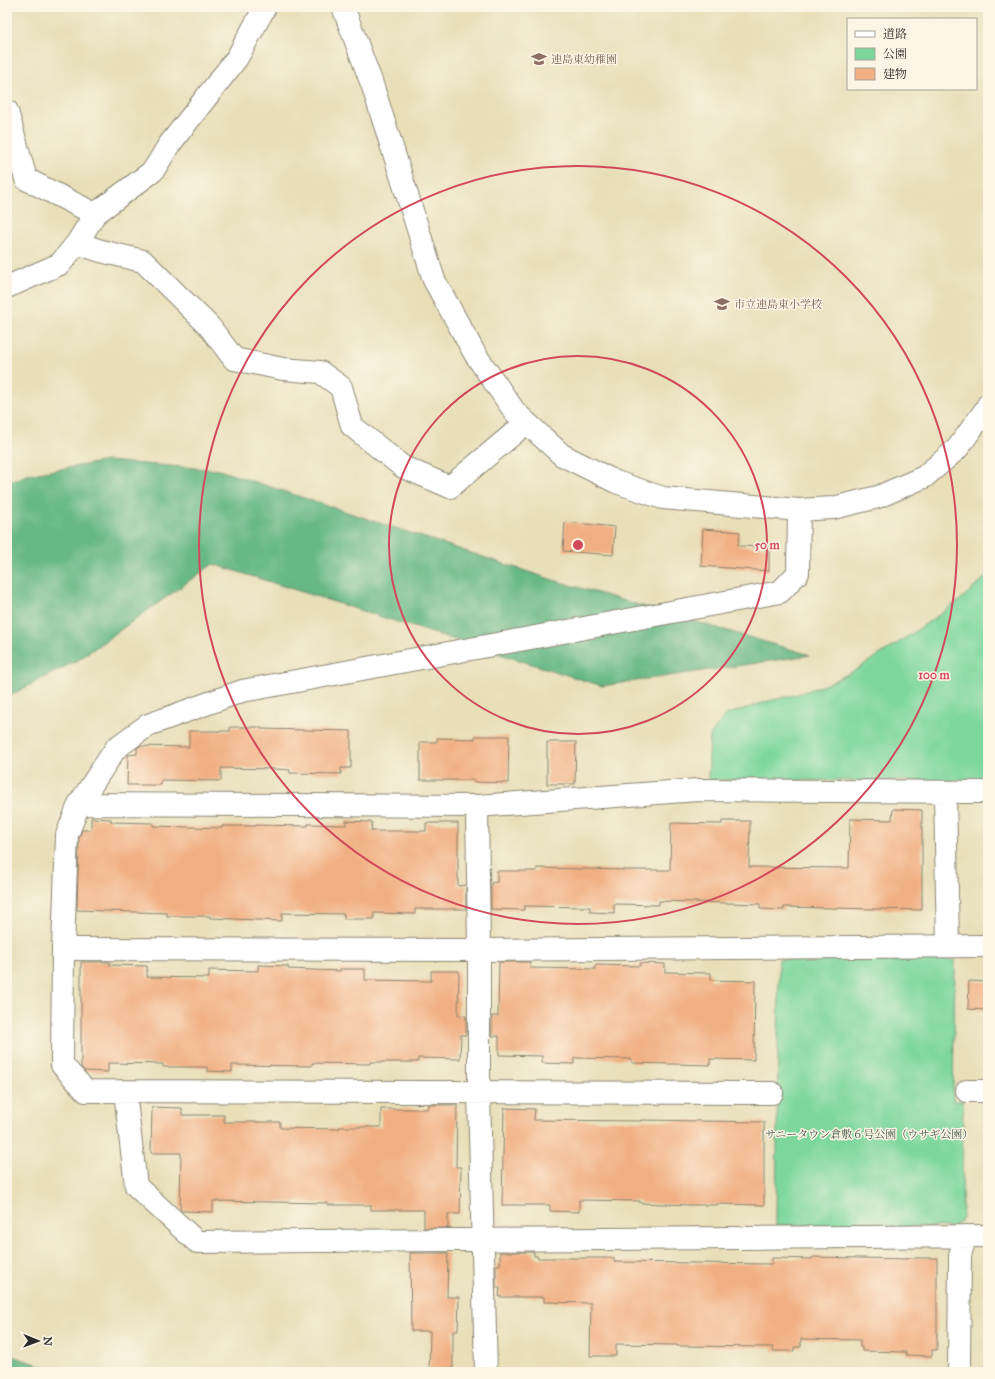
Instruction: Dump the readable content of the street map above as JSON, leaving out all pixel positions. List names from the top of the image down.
{
  "parks": ["サニータウン倉敷６号公園（ウサギ公園）"],
  "places": {
    "school or university": ["連島東幼稚園", "市立連島東小学校"]
  },
  "legend": ["道路", "公園", "建物"],
  "north": "right",
  "rings": ["50 m", "100 m"]
}
